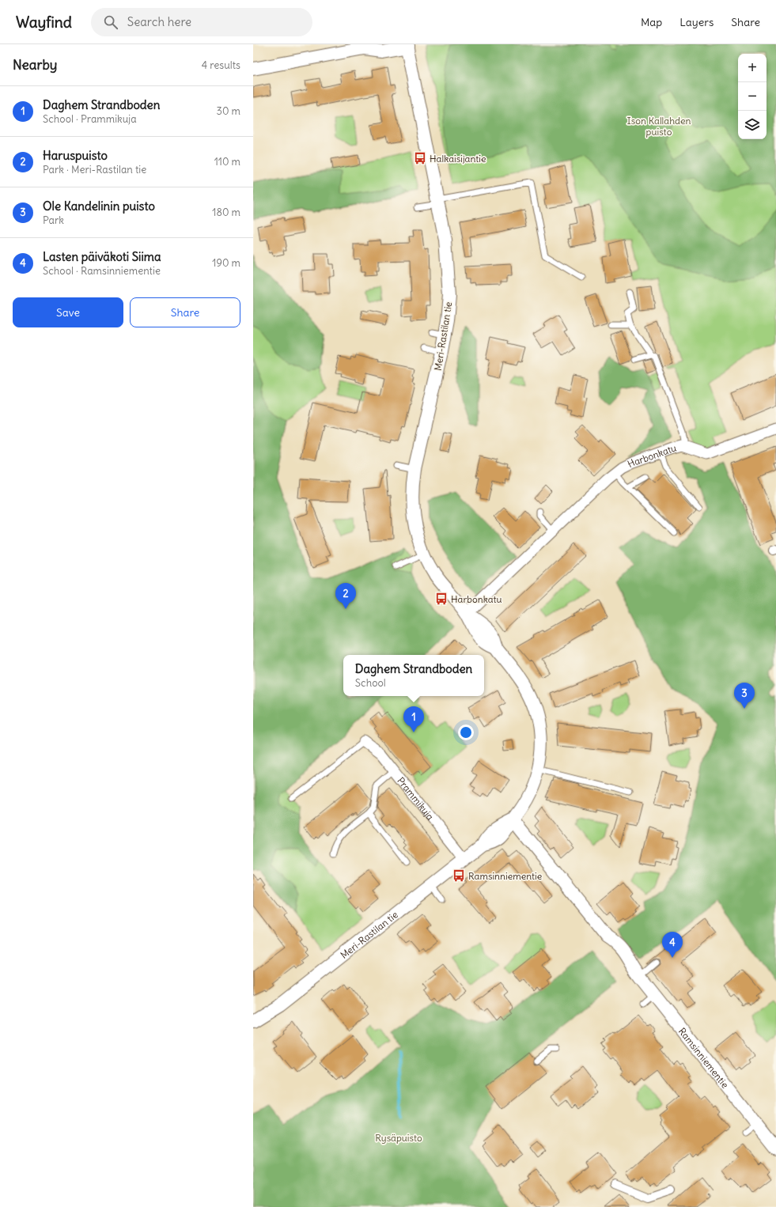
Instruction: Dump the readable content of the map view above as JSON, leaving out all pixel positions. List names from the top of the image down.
{
  "streets": {
    "street": [
      "Meri-Rastilan tie",
      "Harbonkatu",
      "Prammikuja",
      "Ramsinniementie"
    ]
  },
  "crossings": [
    ["Meri-Rastilan tie", "Harbonkatu"],
    ["Meri-Rastilan tie", "Prammikuja"],
    ["Meri-Rastilan tie", "Ramsinniementie"]
  ],
  "parks": ["Ison Kallahden puisto", "Rysäpuisto"],
  "places": {
    "bus stop": ["Halkaisijantie", "Harbonkatu", "Ramsinniementie"]
  },
  "page": {
    "header": "Wayfind",
    "search": "Search here",
    "nav": ["Map", "Layers", "Share"],
    "heading": ["Nearby", "4 results"],
    "map_buttons": ["+", "−"],
    "list": [
      {
        "mark": "1",
        "name": "Daghem Strandboden",
        "note": "School · Prammikuja",
        "value": "30 m"
      },
      {
        "mark": "2",
        "name": "Haruspuisto",
        "note": "Park · Meri-Rastilan tie",
        "value": "110 m"
      },
      {
        "mark": "3",
        "name": "Ole Kandelinin puisto",
        "note": "Park",
        "value": "180 m"
      },
      {
        "mark": "4",
        "name": "Lasten päiväkoti Siima",
        "note": "School · Ramsinniementie",
        "value": "190 m"
      }
    ],
    "buttons": ["Save", "Share"],
    "pins": [
      "2",
      "3",
      "1",
      "4"
    ],
    "popup": ["Daghem Strandboden", "School"]
  }
}
